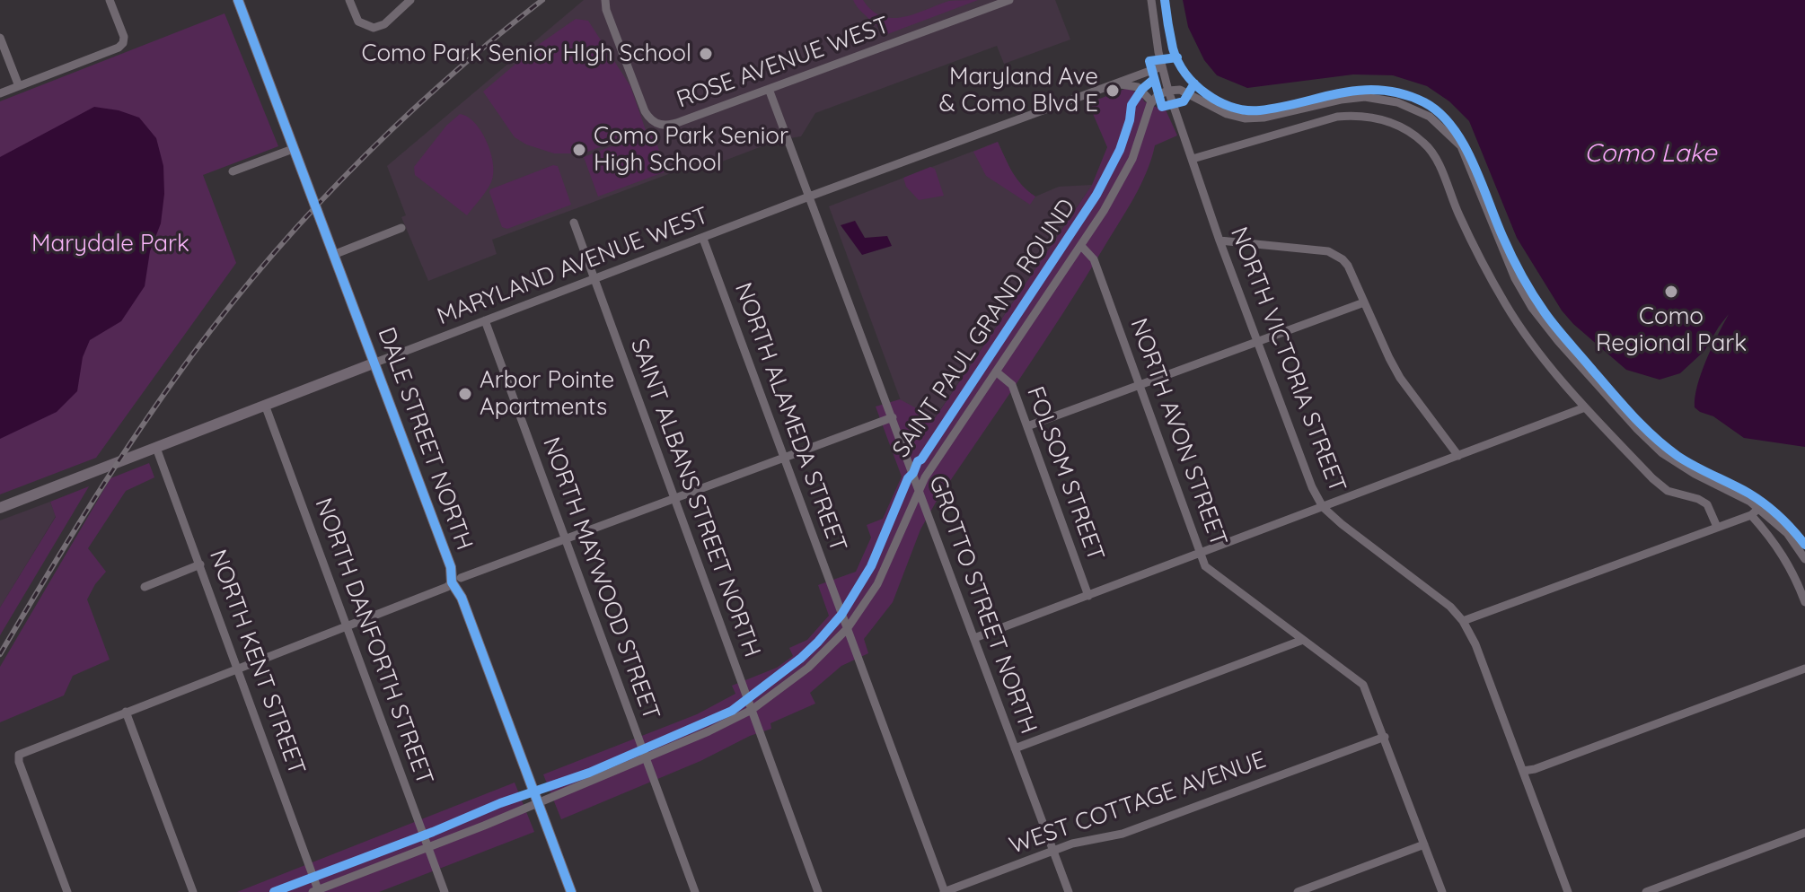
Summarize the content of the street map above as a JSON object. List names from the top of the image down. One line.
{"streets":{"main road":["MARYLAND AVENUE WEST","DALE STREET NORTH"],"street":["ROSE AVENUE WEST","NORTH VICTORIA STREET","NORTH ALAMEDA STREET","NORTH AVON STREET","FOLSOM STREET","SAINT ALBANS STREET NORTH","NORTH MAYWOOD STREET","GROTTO STREET NORTH","NORTH DANFORTH STREET","NORTH KENT STREET","WEST COTTAGE AVENUE"],"cycle path":["SAINT PAUL GRAND ROUND"]},"crossings":[["ROSE AVENUE WEST","GROTTO STREET NORTH"],["MARYLAND AVENUE WEST","NORTH VICTORIA STREET"],["MARYLAND AVENUE WEST","NORTH ALAMEDA STREET"],["MARYLAND AVENUE WEST","DALE STREET NORTH"],["MARYLAND AVENUE WEST","SAINT ALBANS STREET NORTH"],["MARYLAND AVENUE WEST","NORTH MAYWOOD STREET"],["MARYLAND AVENUE WEST","GROTTO STREET NORTH"],["MARYLAND AVENUE WEST","NORTH DANFORTH STREET"],["MARYLAND AVENUE WEST","NORTH KENT STREET"],["NORTH ALAMEDA STREET","WEST COTTAGE AVENUE"],["NORTH AVON STREET","WEST COTTAGE AVENUE"],["GROTTO STREET NORTH","WEST COTTAGE AVENUE"]],"water":["Como Lake"],"parks":["Marydale Park"],"places":["Como Park Senior HIgh School","Maryland Ave & Como Blvd E","Como Park Senior High School","Como Regional Park","Arbor Pointe Apartments"]}
